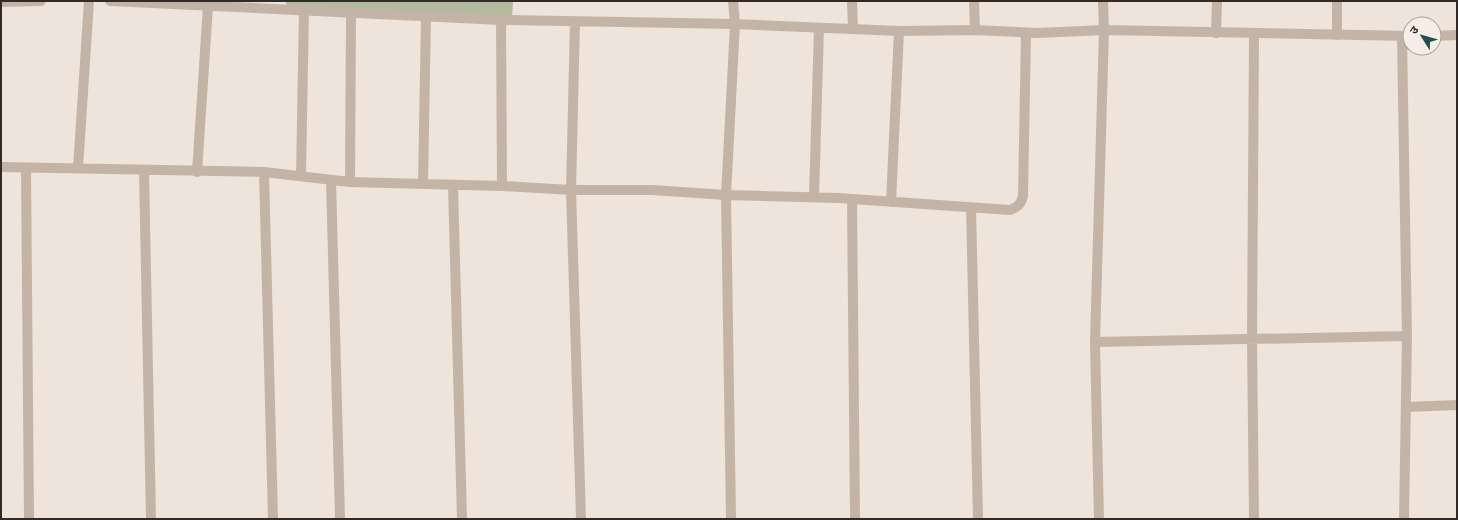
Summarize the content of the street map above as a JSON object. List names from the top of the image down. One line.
{"north":"top left"}
